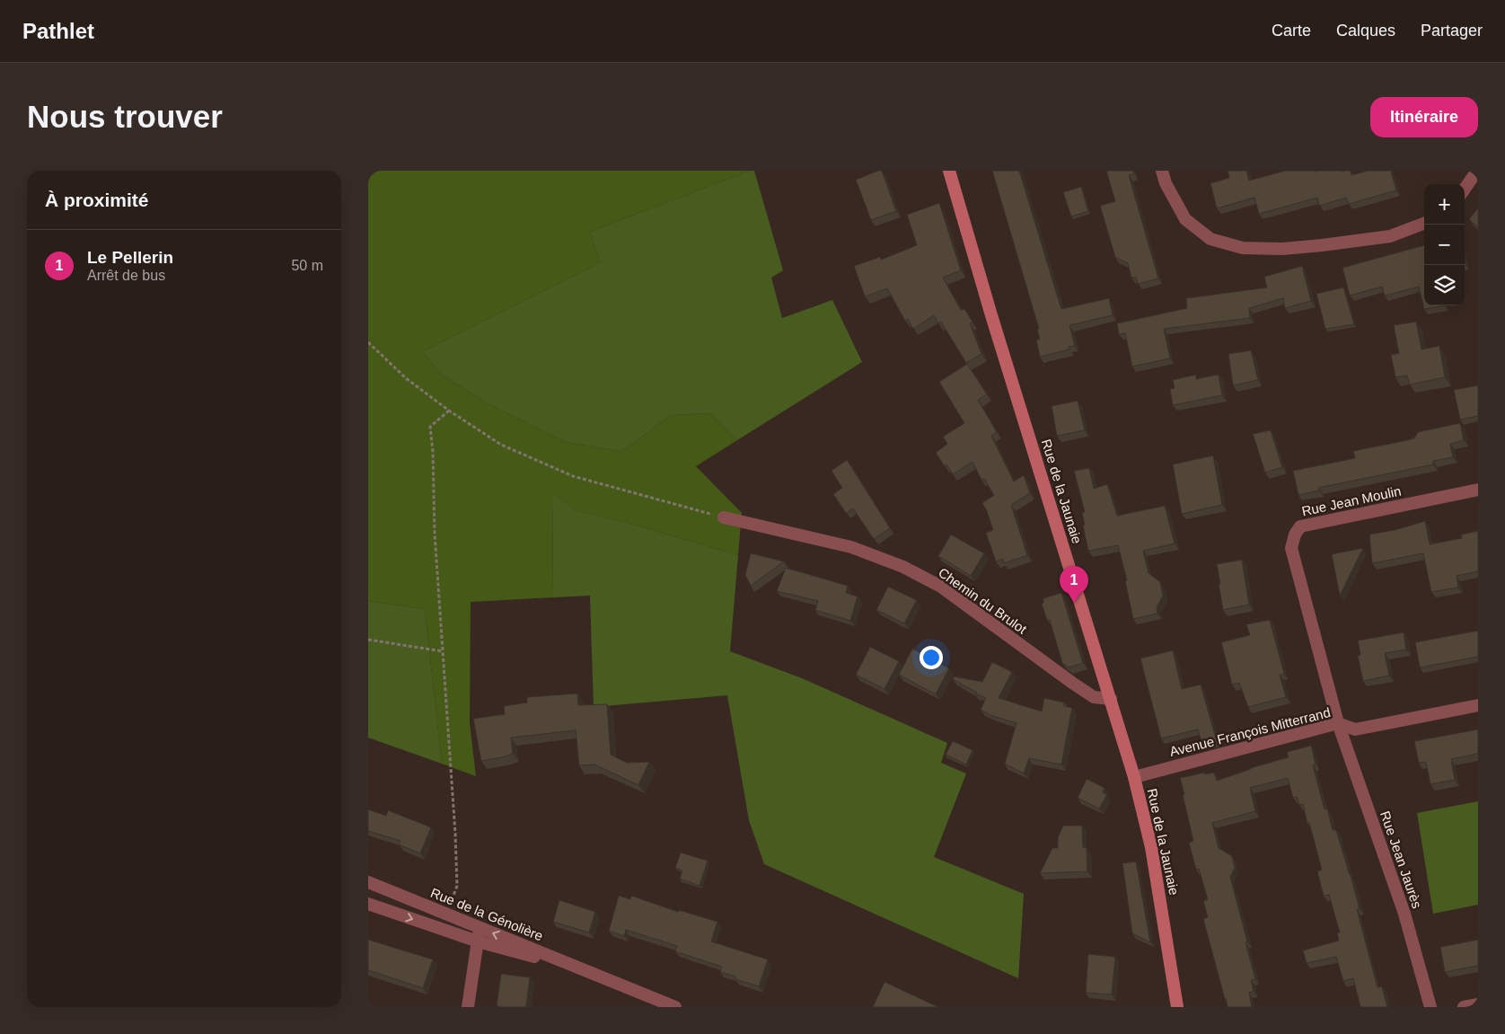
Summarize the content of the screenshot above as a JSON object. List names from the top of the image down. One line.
{"streets":{"main road":["Rue de la Jaunaie"],"street":["Rue Jean Moulin","Chemin du Brulot","Avenue François Mitterrand","Rue Jean Jaurès","Rue de la Génolière"]},"crossings":[["Rue de la Jaunaie","Chemin du Brulot"],["Rue de la Jaunaie","Avenue François Mitterrand"],["Rue Jean Moulin","Avenue François Mitterrand"],["Rue Jean Moulin","Rue Jean Jaurès"],["Avenue François Mitterrand","Rue Jean Jaurès"]],"page":{"header":"Pathlet","nav":["Carte","Calques","Partager"],"buttons":"Itinéraire","title":"Nous trouver","heading":"À proximité","map_buttons":["+","−"],"list":[{"mark":"1","name":"Le Pellerin","note":"Arrêt de bus","value":"50 m"}],"pins":"1"}}
